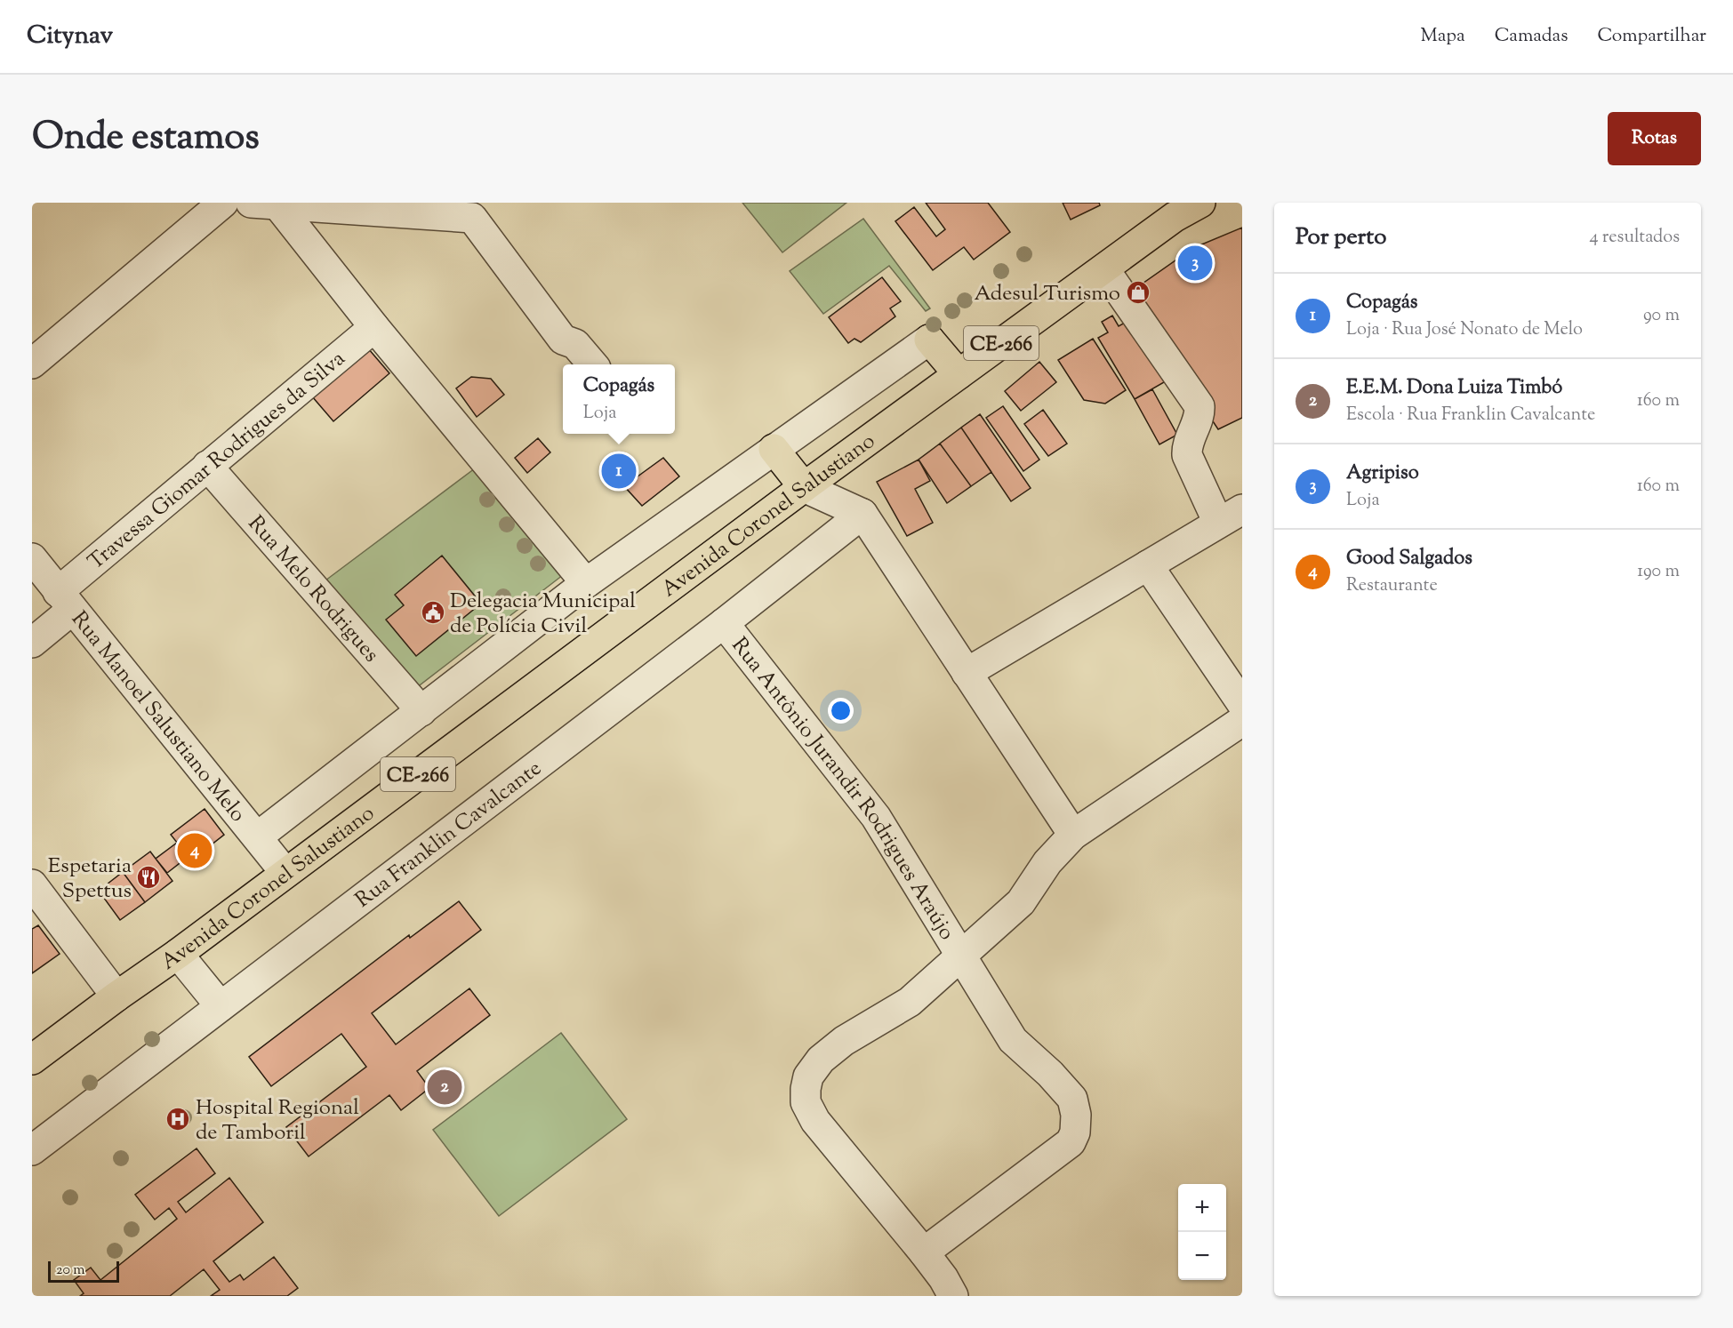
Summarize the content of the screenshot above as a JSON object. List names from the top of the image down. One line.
{"streets":{"main road":["CE-266","Avenida Coronel Salustiano"],"street":["Travessa Giomar Rodrigues da Silva","Rua Melo Rodrigues","Rua Manoel Salustiano Melo","Rua Antônio Jurandir Rodrigues Araújo","Rua Franklin Cavalcante"]},"crossings":[["Travessa Giomar Rodrigues da Silva","Rua Melo Rodrigues"],["Travessa Giomar Rodrigues da Silva","Rua Manoel Salustiano Melo"],["Avenida Coronel Salustiano","Rua Manoel Salustiano Melo"],["Rua Antônio Jurandir Rodrigues Araújo","Rua Franklin Cavalcante"]],"places":{"shop":["Adesul Turismo"],"public building":["Delegacia Municipal de Polícia Civil"],"restaurant":["Espetaria Spettus"],"hospital":["Hospital Regional de Tamboril"]},"scale_bar":"20 m","page":{"header":"Citynav","nav":["Mapa","Camadas","Compartilhar"],"title":"Onde estamos","buttons":"Rotas","heading":["Por perto","4 resultados"],"pins":["3","1","4","2"],"list":[{"mark":"1","name":"Copagás","note":"Loja · Rua José Nonato de Melo","value":"90 m"},{"mark":"2","name":"E.E.M. Dona Luiza Timbó","note":"Escola · Rua Franklin Cavalcante","value":"160 m"},{"mark":"3","name":"Agripiso","note":"Loja","value":"160 m"},{"mark":"4","name":"Good Salgados","note":"Restaurante","value":"190 m"}],"popup":["Copagás","Loja"],"map_buttons":["+","−"],"scale":"20 m"}}
